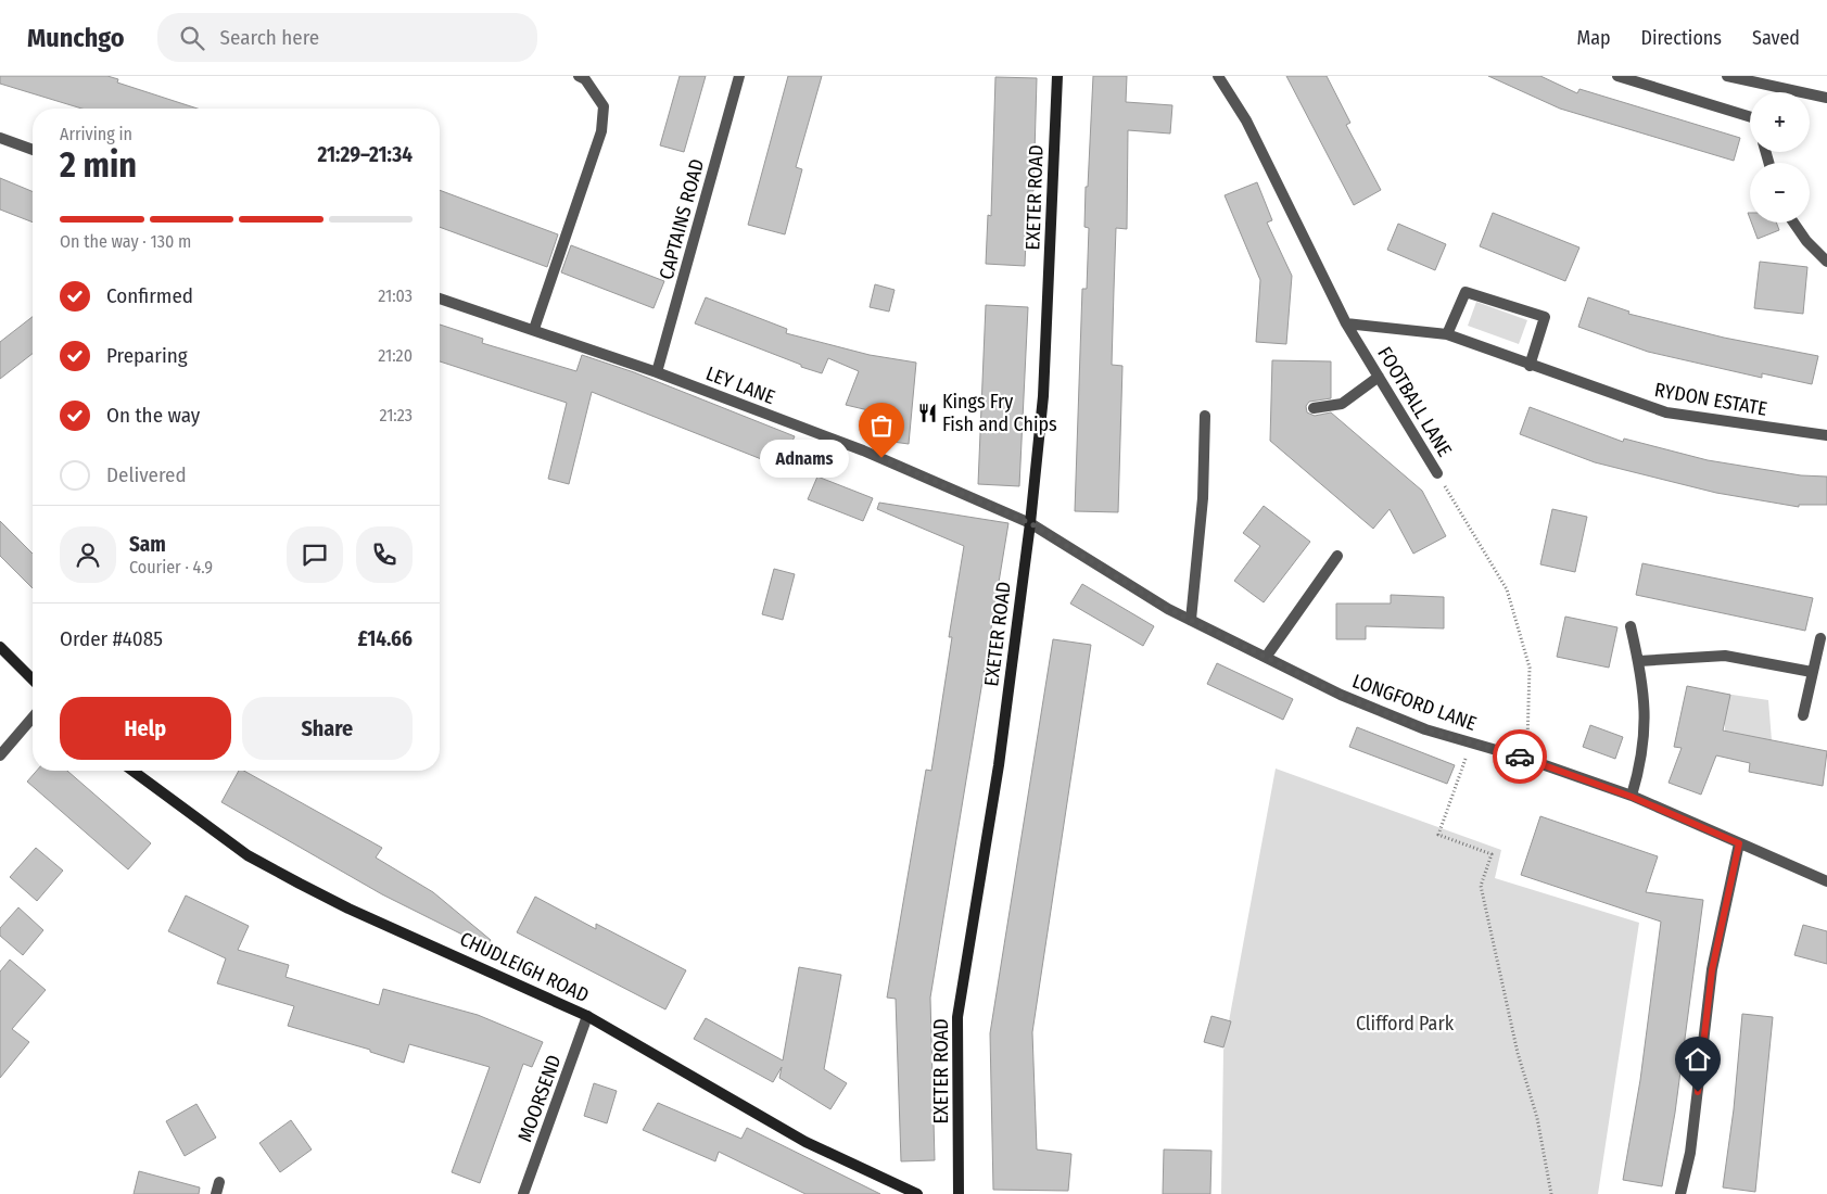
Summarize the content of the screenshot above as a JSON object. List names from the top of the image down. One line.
{"streets":{"main road":["EXETER ROAD","CHUDLEIGH ROAD"],"street":["CAPTAINS ROAD","LEY LANE","RYDON ESTATE","FOOTBALL LANE","LONGFORD LANE","MOORSEND"]},"crossings":[["EXETER ROAD","LEY LANE"],["EXETER ROAD","LONGFORD LANE"],["CAPTAINS ROAD","LEY LANE"],["LEY LANE","LONGFORD LANE"],["RYDON ESTATE","FOOTBALL LANE"],["FOOTBALL LANE","LONGFORD LANE"],["CHUDLEIGH ROAD","MOORSEND"]],"parks":["Clifford Park"],"places":{"restaurant":["Kings Fry Fish and Chips"],"other":["Adnams"]},"page":{"header":"Munchgo","search":"Search here","nav":["Map","Directions","Saved"],"map_buttons":["+","−"],"heading":["2 min","Arriving in","21:29–21:34"],"panel":["Sam","Courier · 4.9","Order #4085","£14.66"],"bar":"On the way · 130 m","list":[["Confirmed","21:03"],["Preparing","21:20"],["On the way","21:23"],"Delivered"],"bubble":"Adnams","buttons":["Help","Share"]}}
